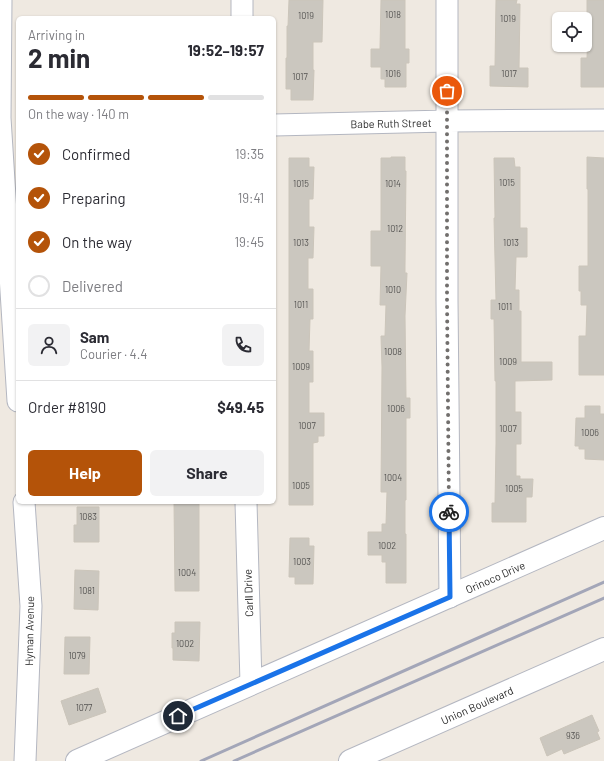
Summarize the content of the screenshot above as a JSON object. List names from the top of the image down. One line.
{"streets":{"street":["Babe Ruth Street","Orinoco Drive","Carll Drive","Hyman Avenue","Union Boulevard"]},"crossings":[["Orinoco Drive","Carll Drive"]],"house_numbers":["1018","1019","1019","1016","1017","1017","1015","1015","1014","1012","1013","1013","1010","1011","1011","1008","1009","1009","1006","1007","1007","1006","1004","1005","1005","1083","1002","1003","1004","1081","1002","1079","1077","936"],"page":{"heading":["2 min","Arriving in","19:52–19:57"],"panel":["Sam","Courier · 4.4","Order #8190","$49.45"],"bar":"On the way · 140 m","list":[["Confirmed","19:35"],["Preparing","19:41"],["On the way","19:45"],"Delivered"],"buttons":["Help","Share"]}}
